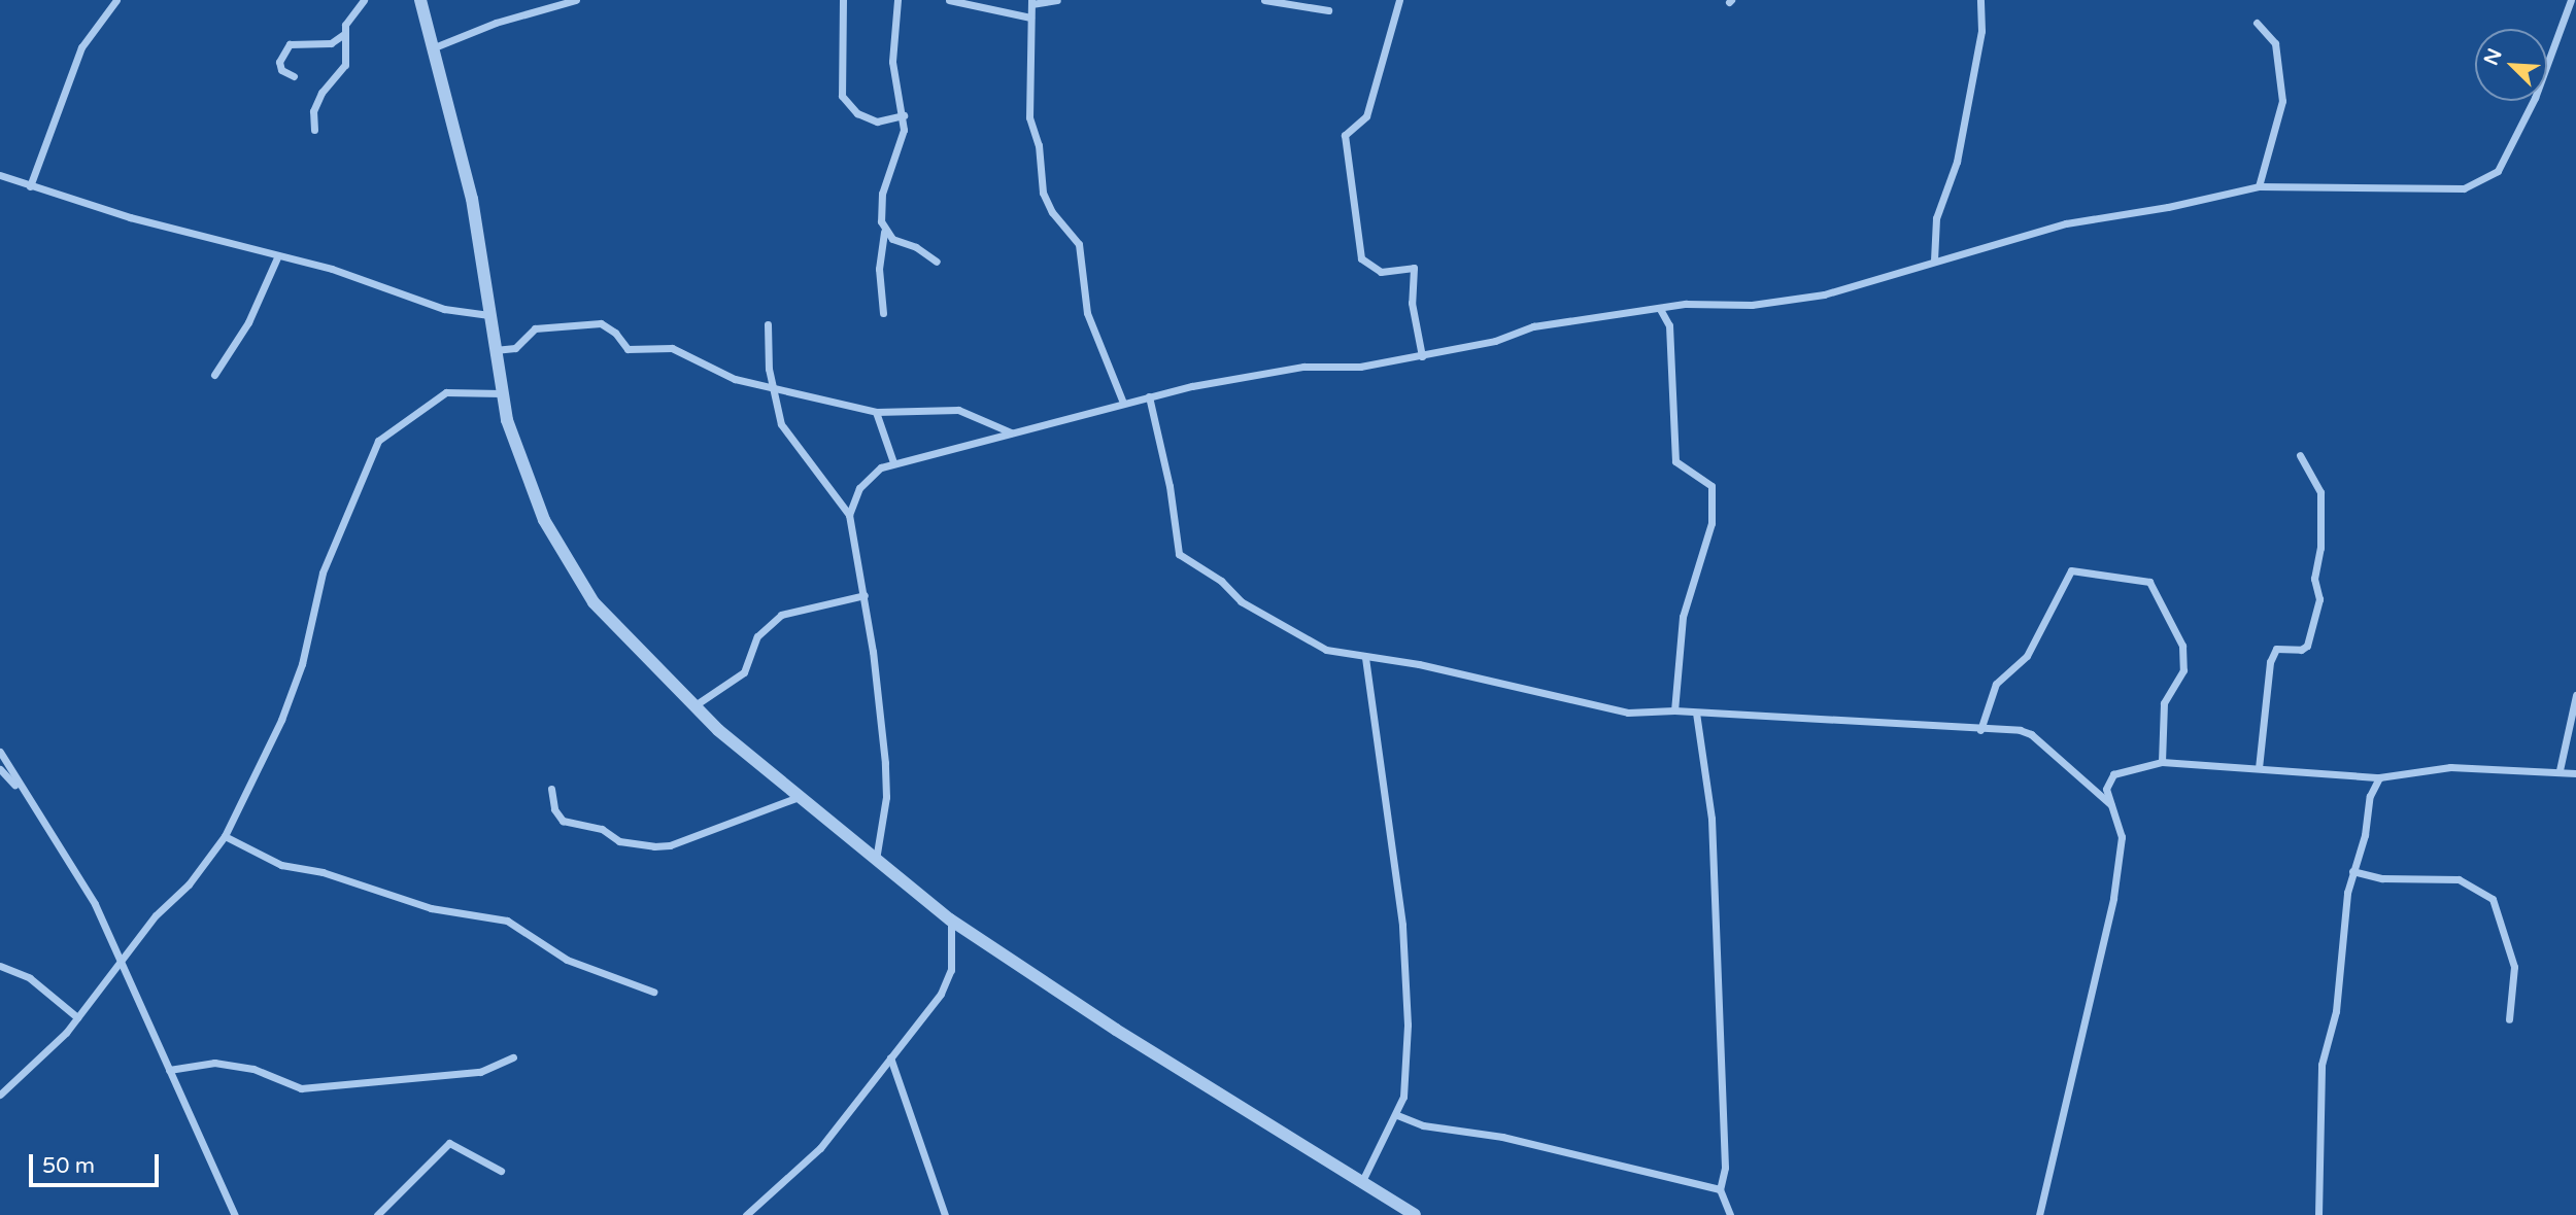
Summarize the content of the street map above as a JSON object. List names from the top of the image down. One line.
{"scale_bar":"50 m","north":"top left"}
